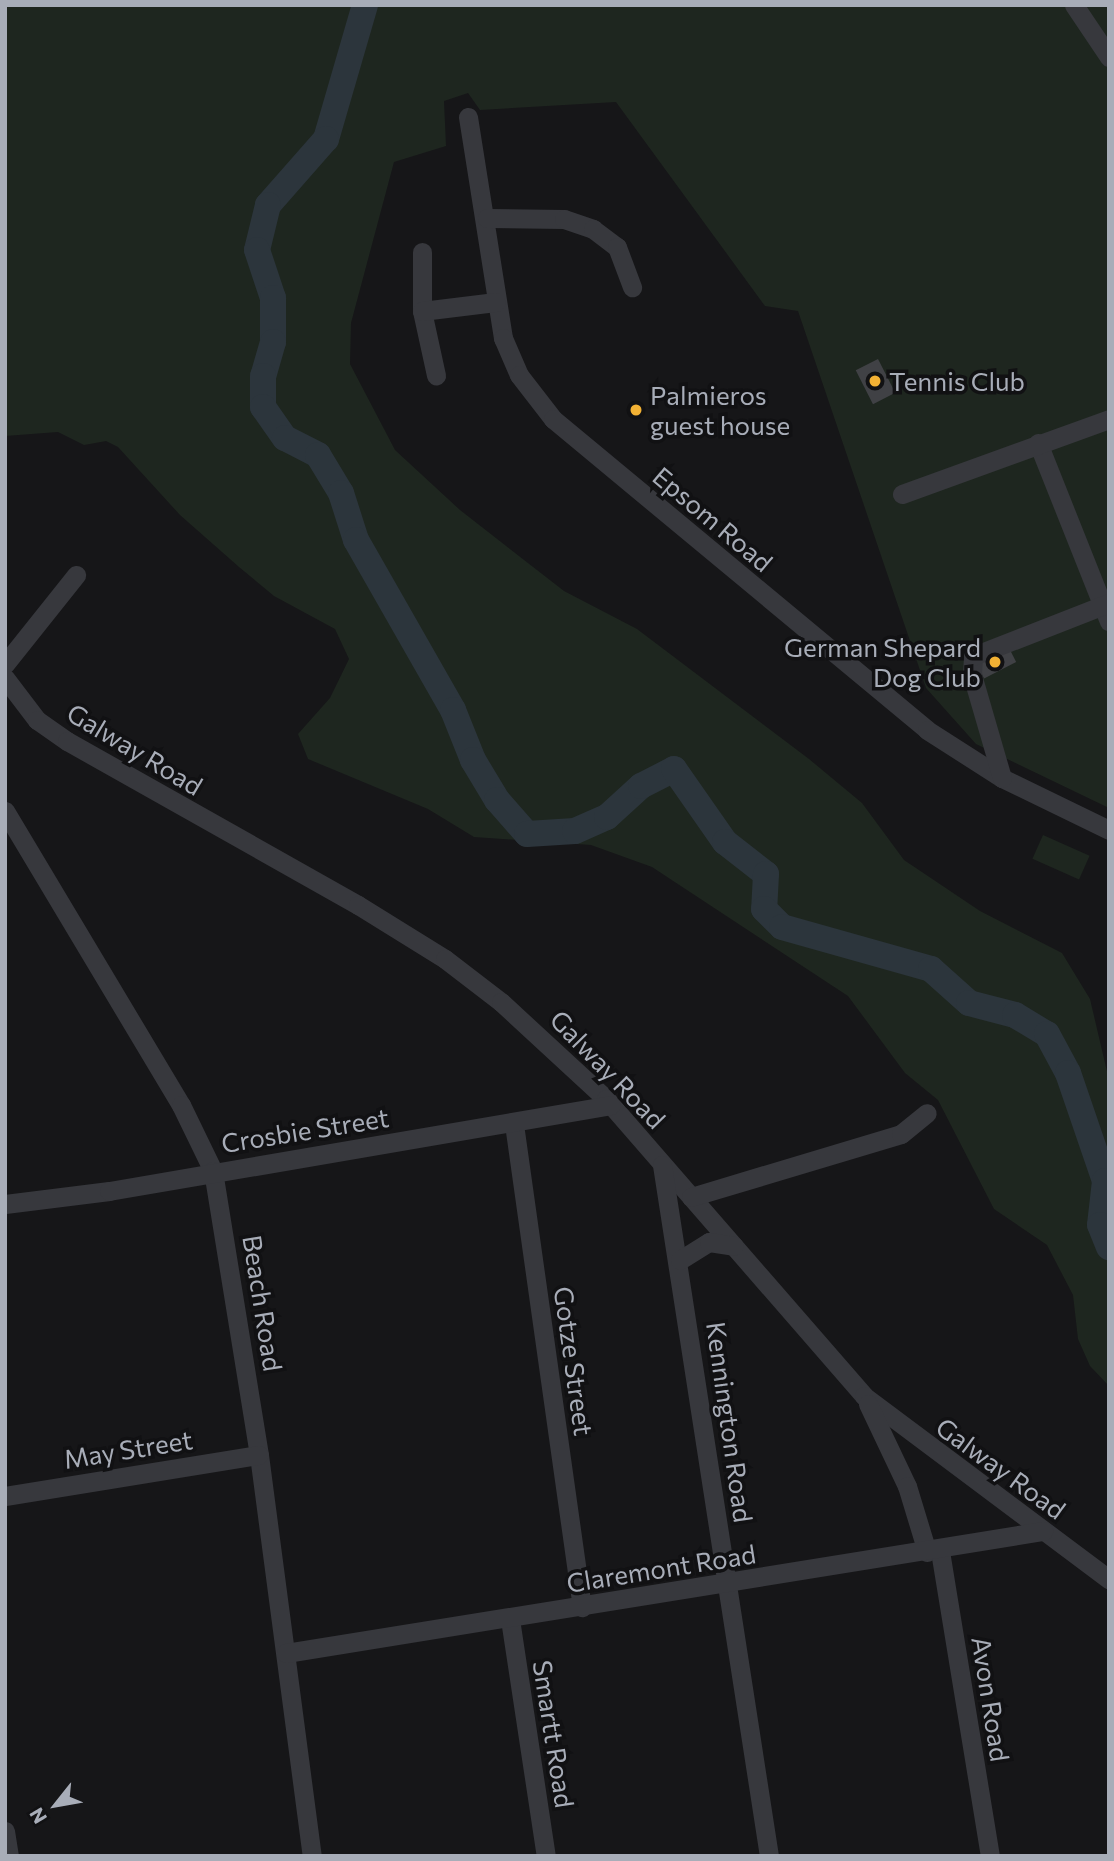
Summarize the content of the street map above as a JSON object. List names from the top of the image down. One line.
{"streets":{"street":["Epsom Road","Galway Road","Crosbie Street","Beach Road","Gotze Street","Kennington Road","May Street","Claremont Road","Avon Road","Smartt Road"]},"crossings":[["Galway Road","Crosbie Street"],["Galway Road","Kennington Road"],["Galway Road","Claremont Road"],["Galway Road","Avon Road"],["Crosbie Street","Beach Road"],["Crosbie Street","Gotze Street"],["Beach Road","May Street"],["Beach Road","Claremont Road"],["Gotze Street","Claremont Road"],["Kennington Road","Claremont Road"],["Claremont Road","Avon Road"],["Claremont Road","Smartt Road"]],"places":["Tennis Club","Palmieros guest house","German Shepard Dog Club"],"north":"bottom left"}
